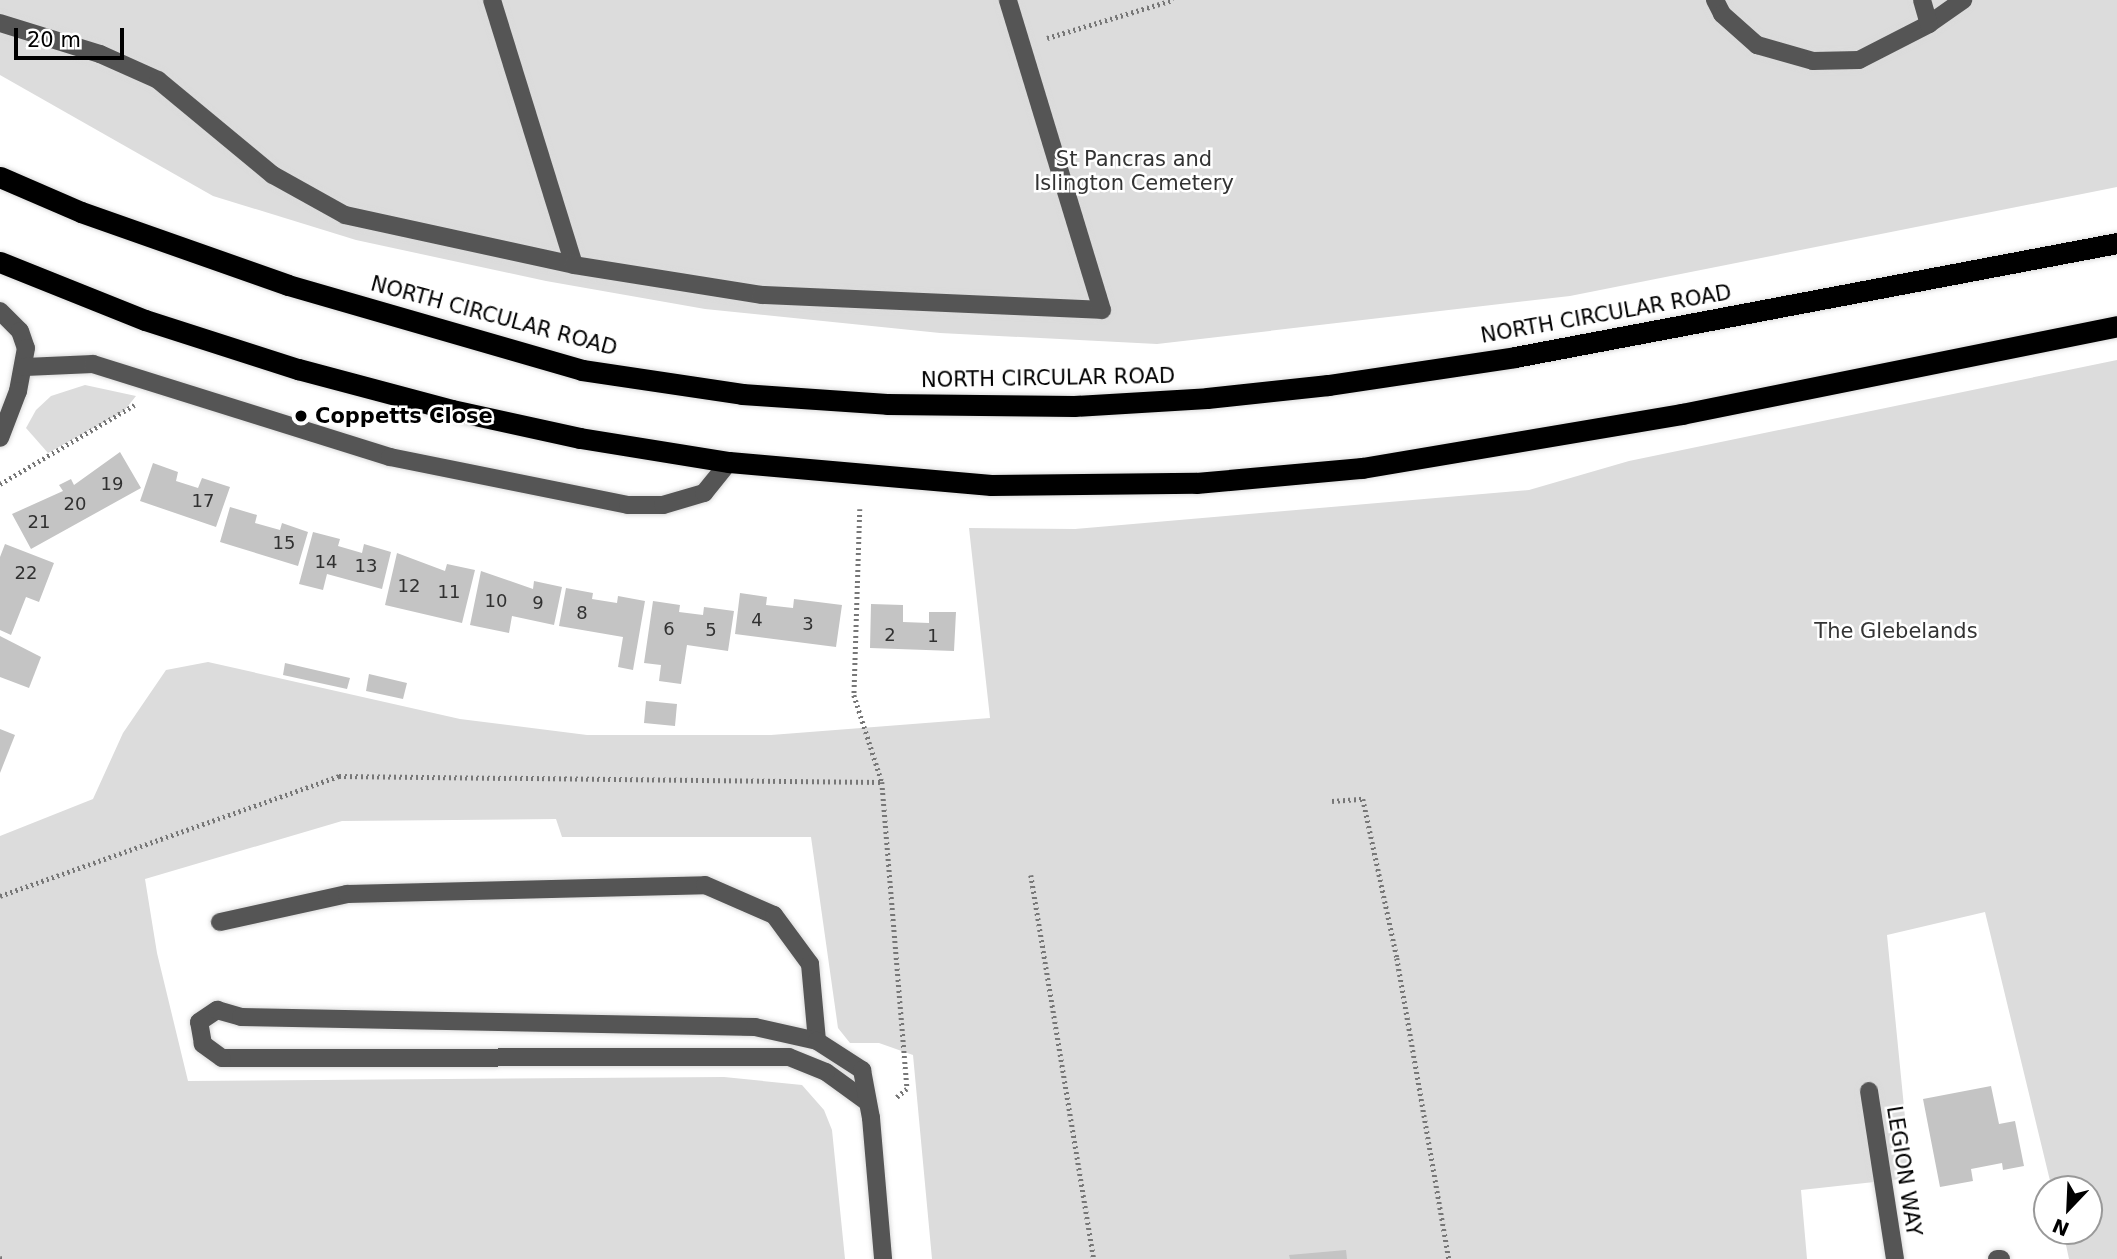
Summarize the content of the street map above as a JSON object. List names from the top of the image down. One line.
{"streets":{"highway":["NORTH CIRCULAR ROAD"],"street":["LEGION WAY"]},"parks":["St Pancras and Islington Cemetery","The Glebelands"],"places":["Coppetts Close"],"house_numbers":["19","17","20","21","15","14","13","22","12","11","10","9","8","4","3","6","5","2","1"],"scale_bar":"20 m","north":"bottom left"}
